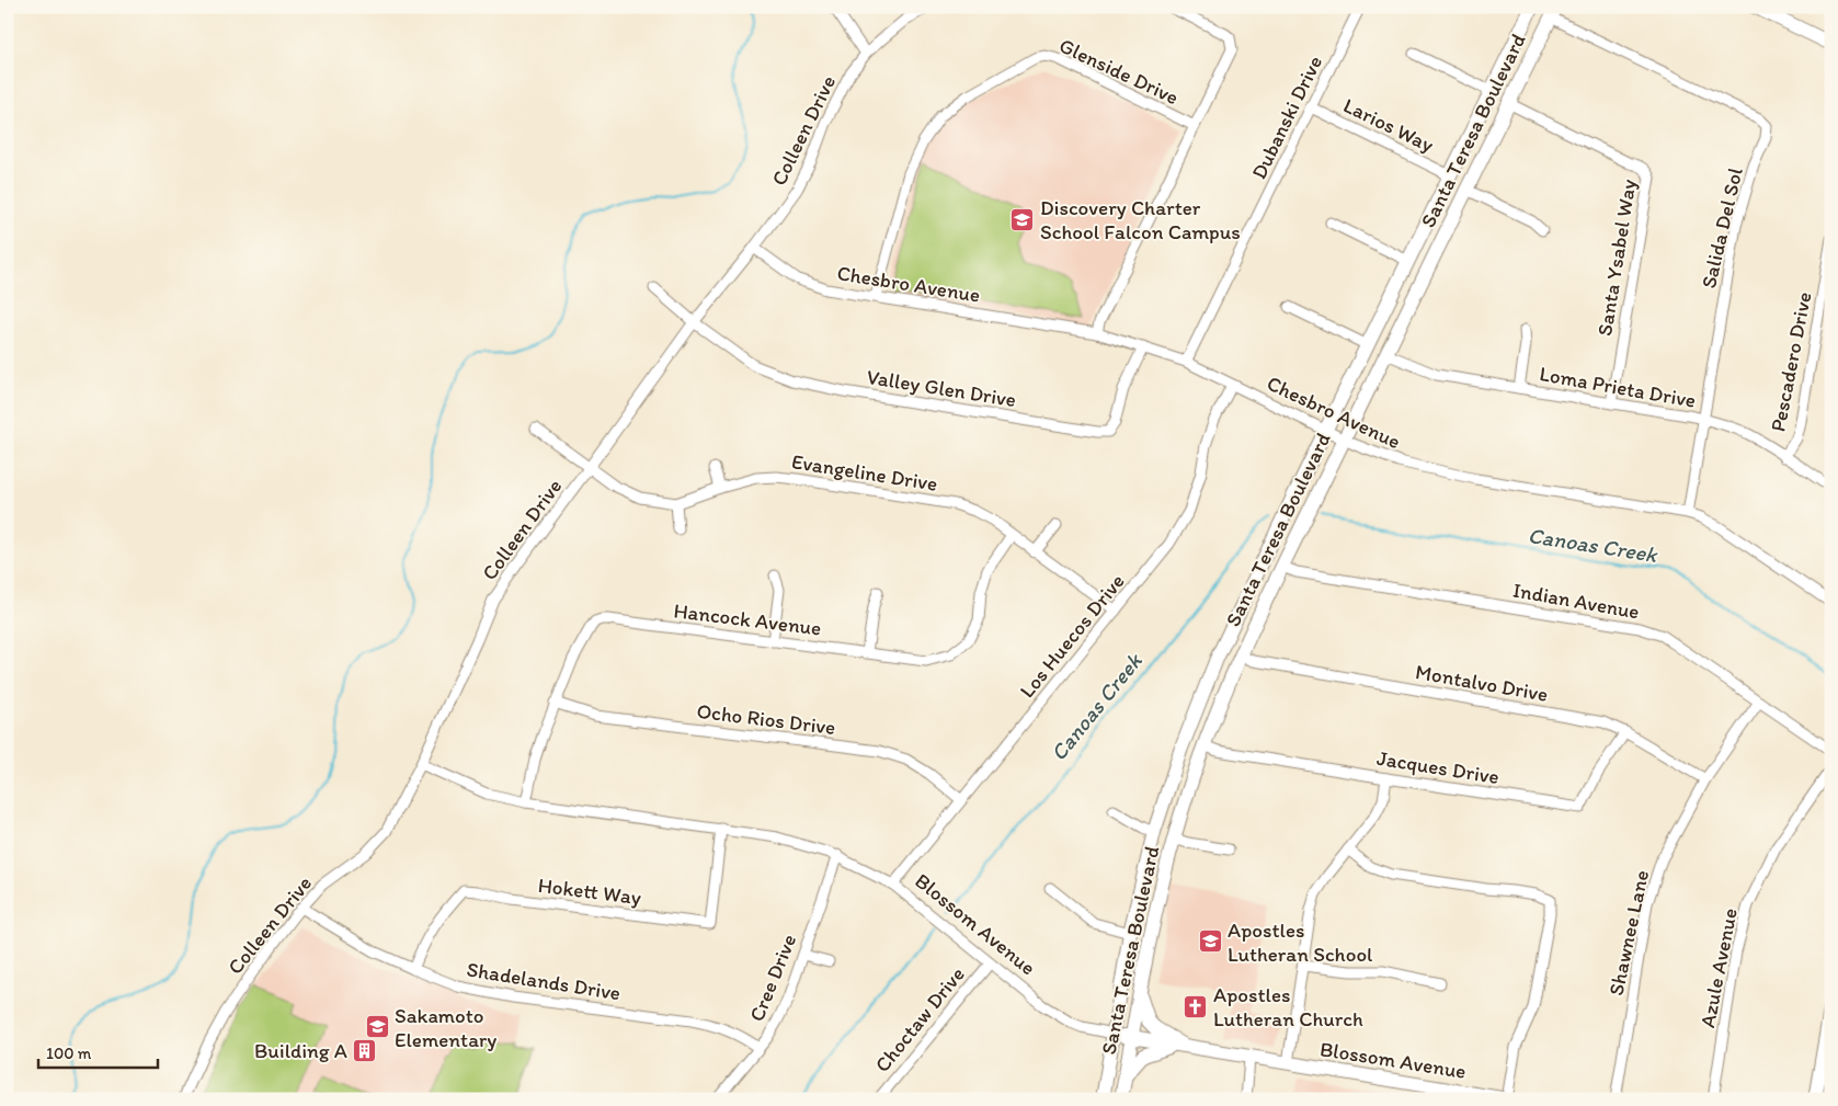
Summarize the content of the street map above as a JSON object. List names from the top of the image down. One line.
{"streets":{"main road":["Santa Teresa Boulevard","Blossom Avenue"],"street":["Glenside Drive","Dubanski Drive","Larios Way","Colleen Drive","Salida Del Sol","Santa Ysabel Way","Chesbro Avenue","Pescadero Drive","Loma Prieta Drive","Valley Glen Drive","Evangeline Drive","Indian Avenue","Hancock Avenue","Los Huecos Drive","Montalvo Drive","Ocho Rios Drive","Jacques Drive","Hokett Way","Shawnee Lane","Azule Avenue","Cree Drive","Shadelands Drive","Choctaw Drive"]},"crossings":[["Glenside Drive","Chesbro Avenue"],["Dubanski Drive","Larios Way"],["Dubanski Drive","Chesbro Avenue"],["Larios Way","Santa Teresa Boulevard"],["Colleen Drive","Chesbro Avenue"],["Colleen Drive","Valley Glen Drive"],["Colleen Drive","Evangeline Drive"],["Colleen Drive","Blossom Avenue"],["Colleen Drive","Shadelands Drive"],["Santa Teresa Boulevard","Salida Del Sol"],["Santa Teresa Boulevard","Santa Ysabel Way"],["Santa Teresa Boulevard","Chesbro Avenue"],["Santa Teresa Boulevard","Loma Prieta Drive"],["Santa Teresa Boulevard","Indian Avenue"],["Santa Teresa Boulevard","Montalvo Drive"],["Santa Teresa Boulevard","Jacques Drive"],["Santa Teresa Boulevard","Blossom Avenue"],["Salida Del Sol","Chesbro Avenue"],["Salida Del Sol","Loma Prieta Drive"],["Santa Ysabel Way","Loma Prieta Drive"],["Chesbro Avenue","Valley Glen Drive"],["Chesbro Avenue","Los Huecos Drive"],["Pescadero Drive","Loma Prieta Drive"],["Evangeline Drive","Hancock Avenue"],["Evangeline Drive","Los Huecos Drive"],["Indian Avenue","Shawnee Lane"],["Hancock Avenue","Ocho Rios Drive"],["Hancock Avenue","Blossom Avenue"],["Los Huecos Drive","Ocho Rios Drive"],["Los Huecos Drive","Blossom Avenue"],["Montalvo Drive","Jacques Drive"],["Montalvo Drive","Shawnee Lane"],["Hokett Way","Blossom Avenue"],["Hokett Way","Shadelands Drive"],["Blossom Avenue","Cree Drive"],["Blossom Avenue","Choctaw Drive"],["Cree Drive","Shadelands Drive"]],"water":["Canoas Creek"],"places":{"school or university":["Discovery Charter School Falcon Campus","Apostles Lutheran School","Sakamoto Elementary"],"church":["Apostles Lutheran Church"],"building":["Building A"]},"scale_bar":"100 m"}
